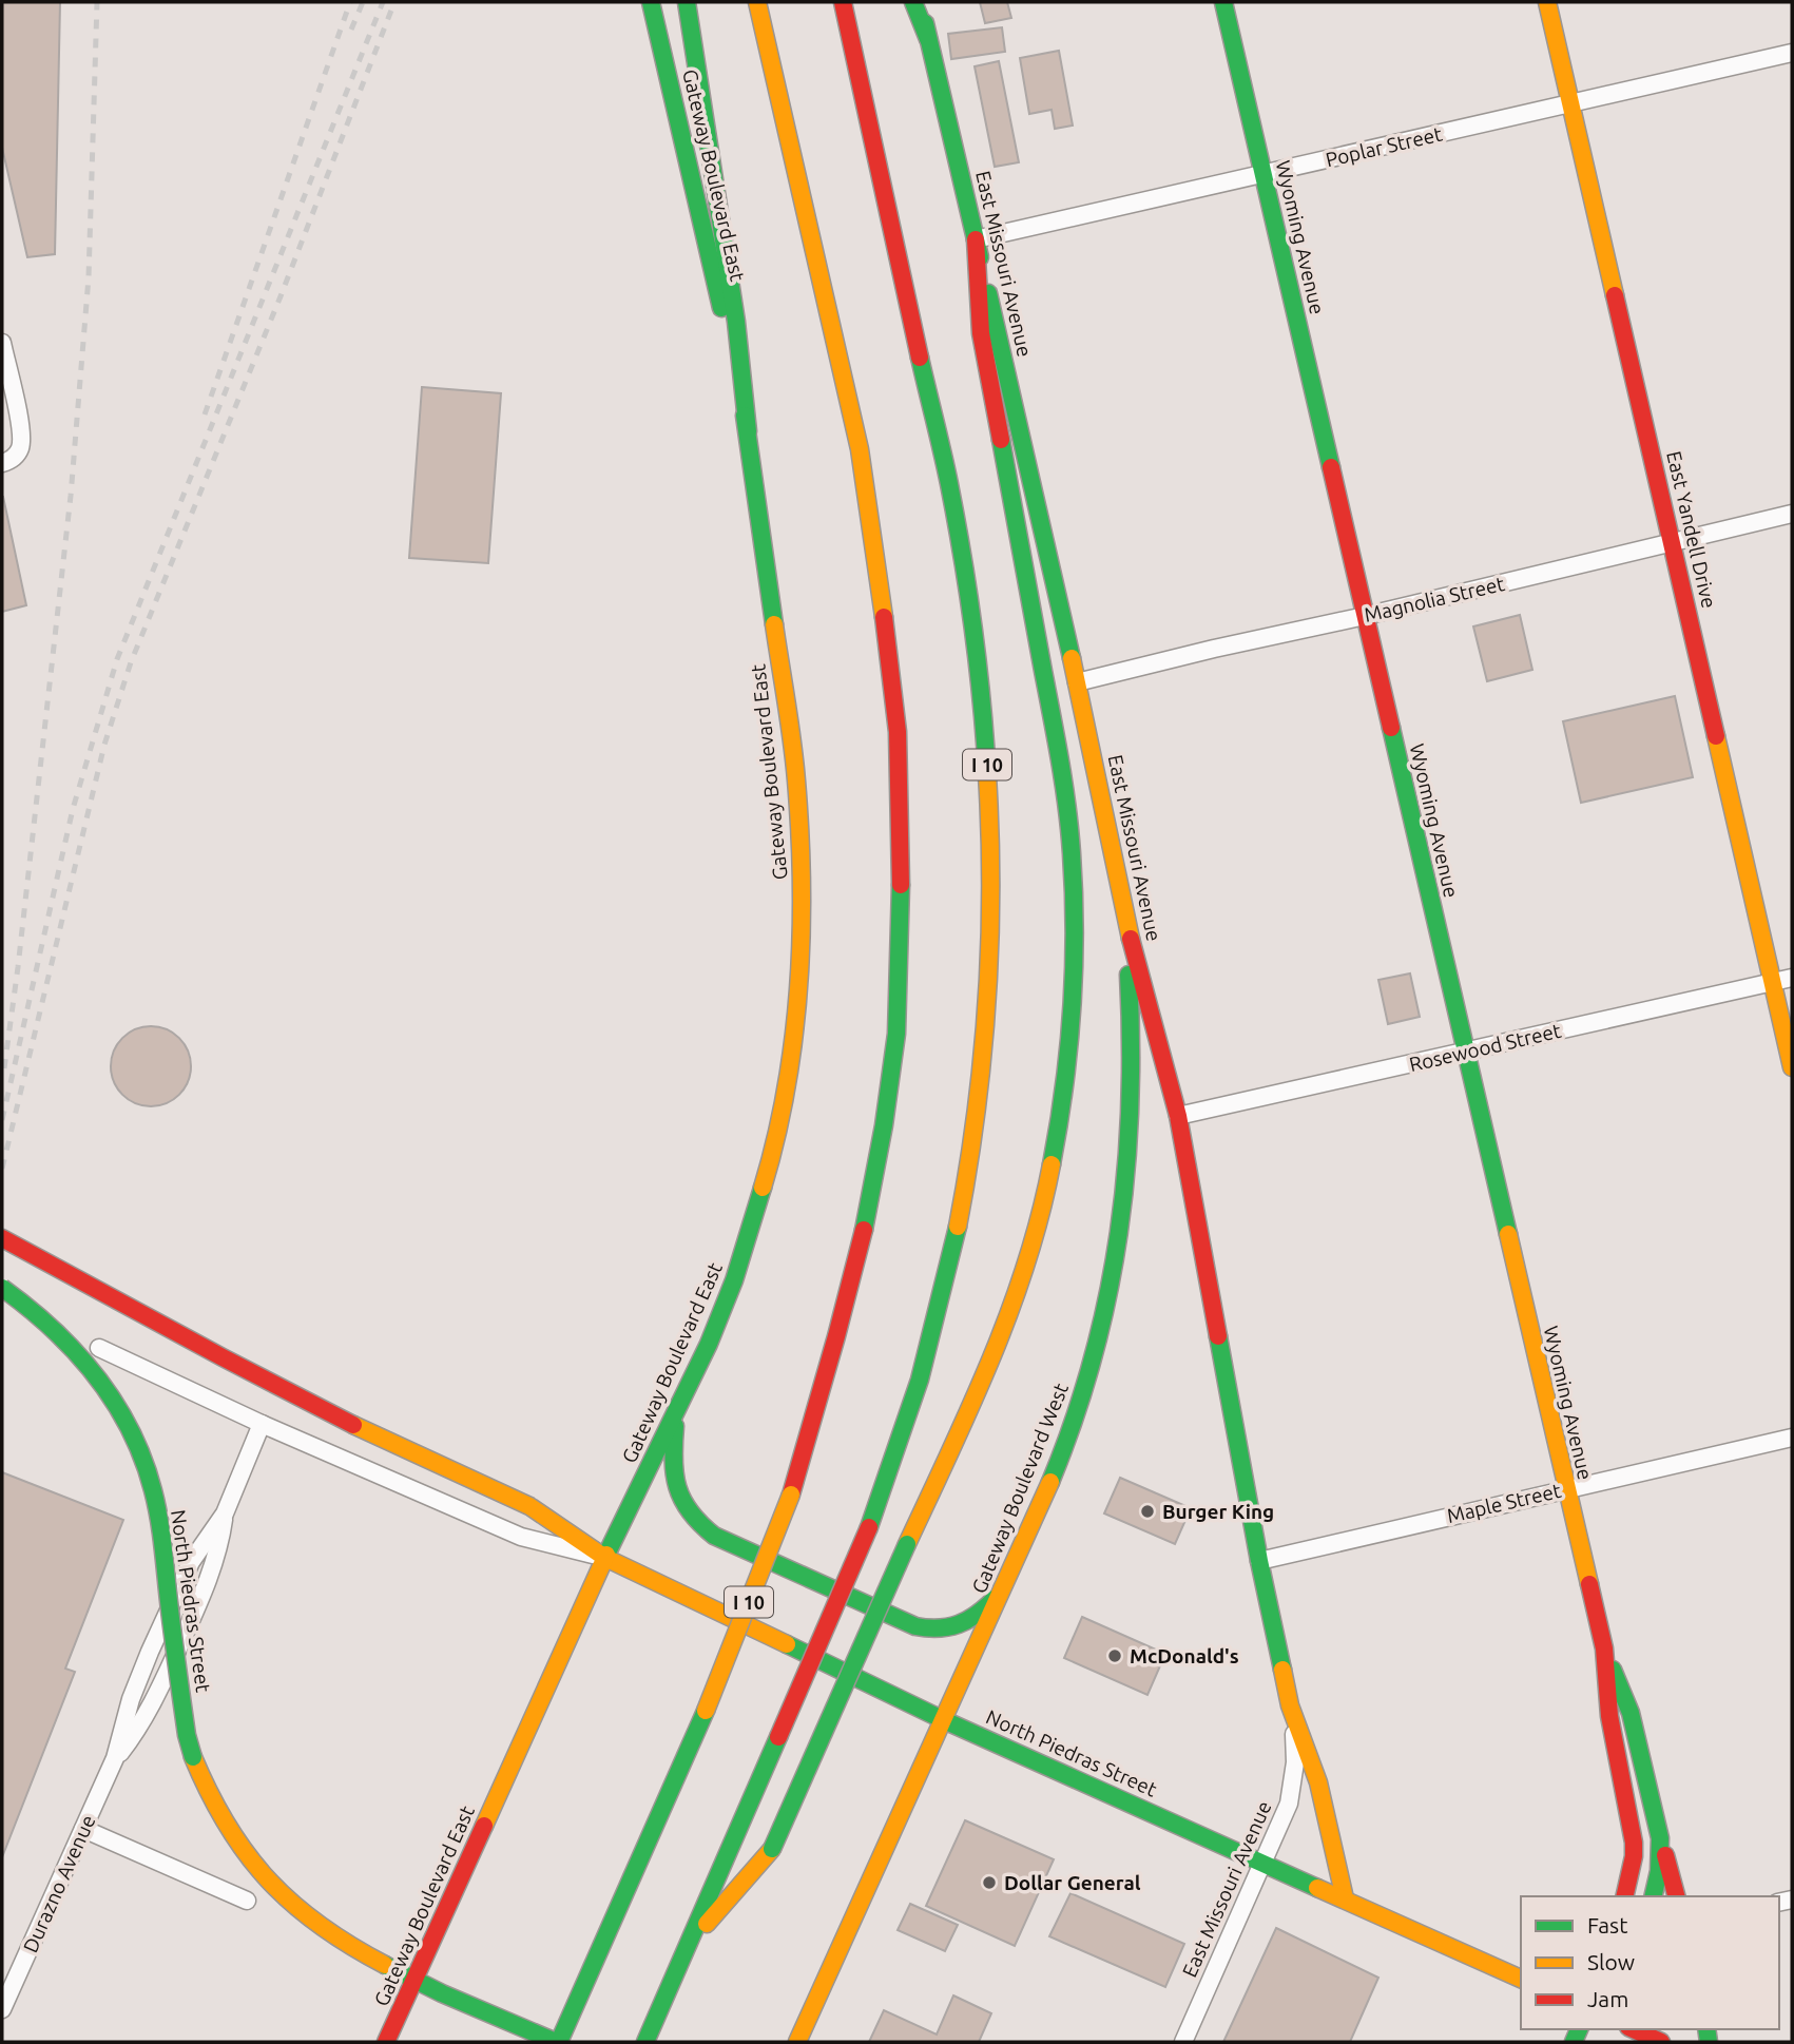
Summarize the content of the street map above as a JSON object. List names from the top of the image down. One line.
{"streets":{"main road":["Gateway Boulevard East","Wyoming Avenue","East Missouri Avenue","East Yandell Drive","I 10","Gateway Boulevard West","North Piedras Street"],"street":["Poplar Street","Magnolia Street","Rosewood Street","Maple Street","Durazno Avenue"]},"crossings":[["Poplar Street","Wyoming Avenue"],["Poplar Street","East Missouri Avenue"],["Poplar Street","East Yandell Drive"],["Gateway Boulevard East","North Piedras Street"],["Wyoming Avenue","Magnolia Street"],["Wyoming Avenue","Rosewood Street"],["Wyoming Avenue","Maple Street"],["East Missouri Avenue","Magnolia Street"],["East Missouri Avenue","Rosewood Street"],["East Missouri Avenue","Gateway Boulevard West"],["East Missouri Avenue","Maple Street"],["East Missouri Avenue","North Piedras Street"],["East Yandell Drive","Magnolia Street"],["East Yandell Drive","Rosewood Street"],["I 10","North Piedras Street"],["Gateway Boulevard West","North Piedras Street"],["North Piedras Street","Durazno Avenue"]],"places":["Burger King","McDonald's","Dollar General"],"legend":["Fast","Slow","Jam"]}
